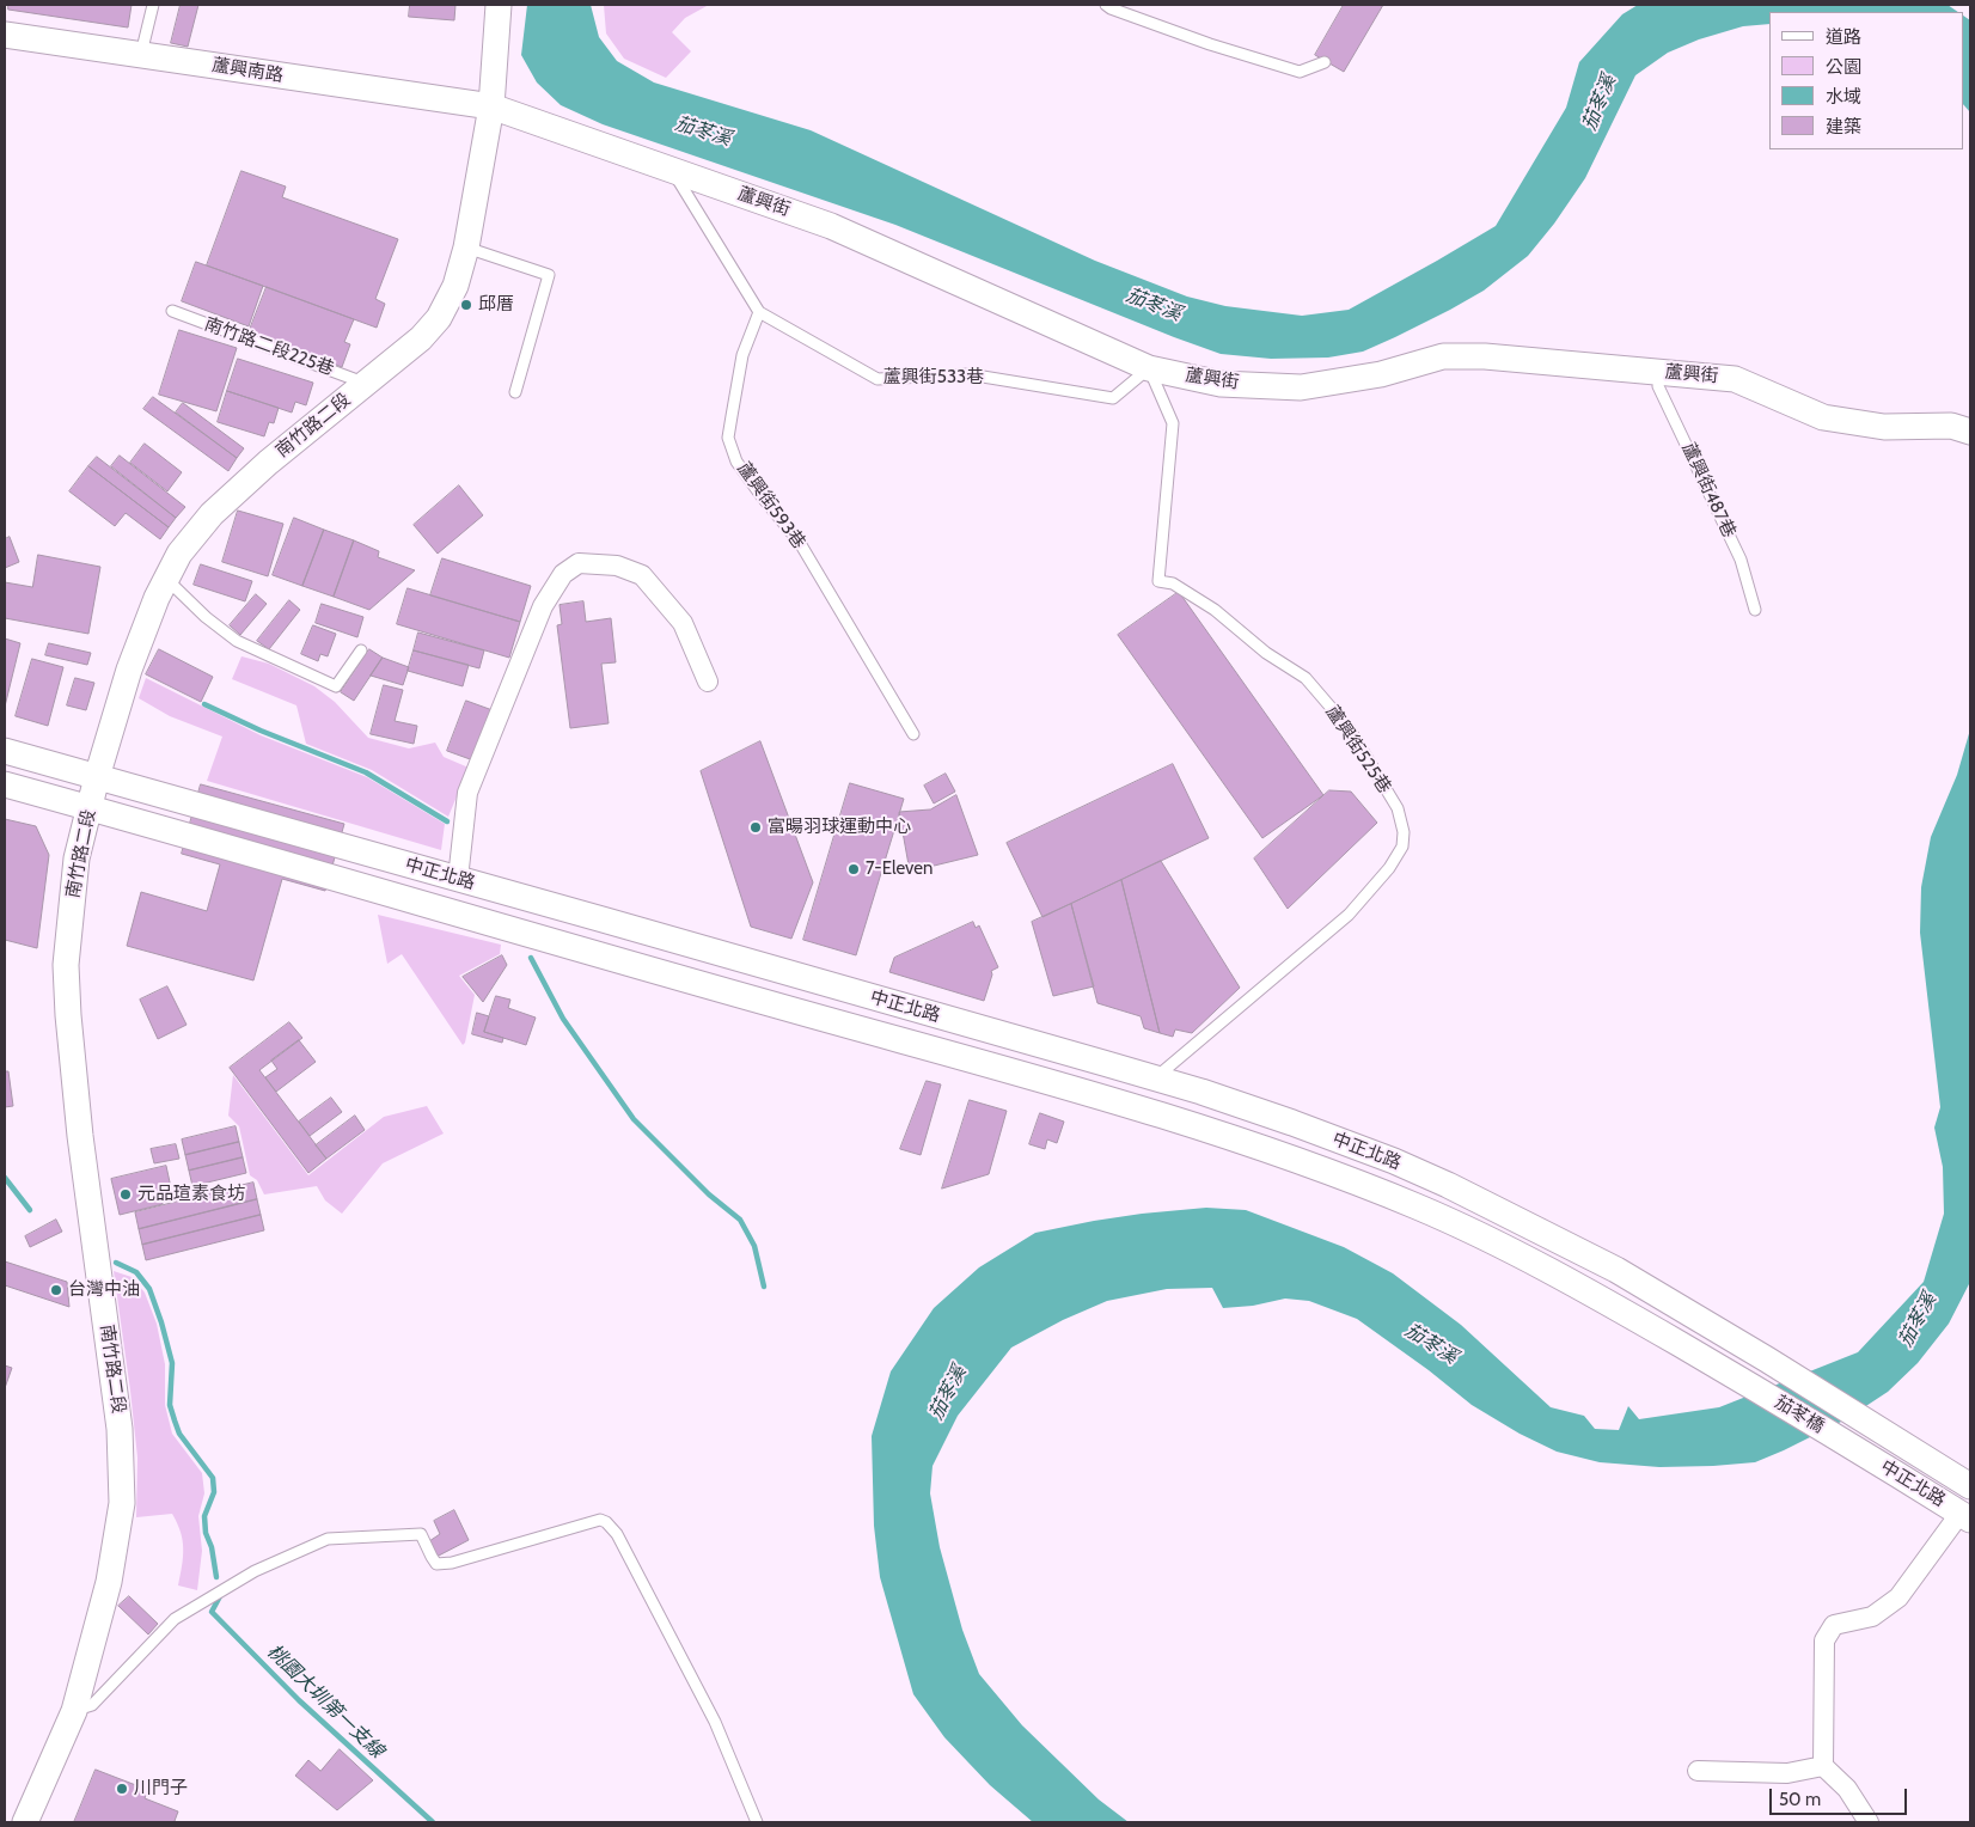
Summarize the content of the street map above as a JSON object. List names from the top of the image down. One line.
{"streets":{"street":["蘆興南路","蘆興街","南竹路二段","中正北路","茄苳橋"],"lane":["南竹路二段225巷","蘆興街533巷","蘆興街487巷","蘆興街593巷","蘆興街525巷"]},"crossings":[["蘆興南路","蘆興街"],["蘆興南路","南竹路二段"],["蘆興街","蘆興街533巷"],["蘆興街","南竹路二段"],["蘆興街","蘆興街487巷"],["蘆興街","蘆興街525巷"],["南竹路二段225巷","南竹路二段"],["蘆興街533巷","蘆興街593巷"],["蘆興街533巷","蘆興街525巷"],["南竹路二段","中正北路"],["蘆興街525巷","中正北路"],["中正北路","茄苳橋"]],"water":["茄苳溪","桃園大圳第一支線"],"places":["邱厝","富暘羽球運動中心","7-Eleven","元品瑄素食坊","台灣中油","川門子"],"legend":["道路","公園","水域","建築"],"scale_bar":"50 m"}
